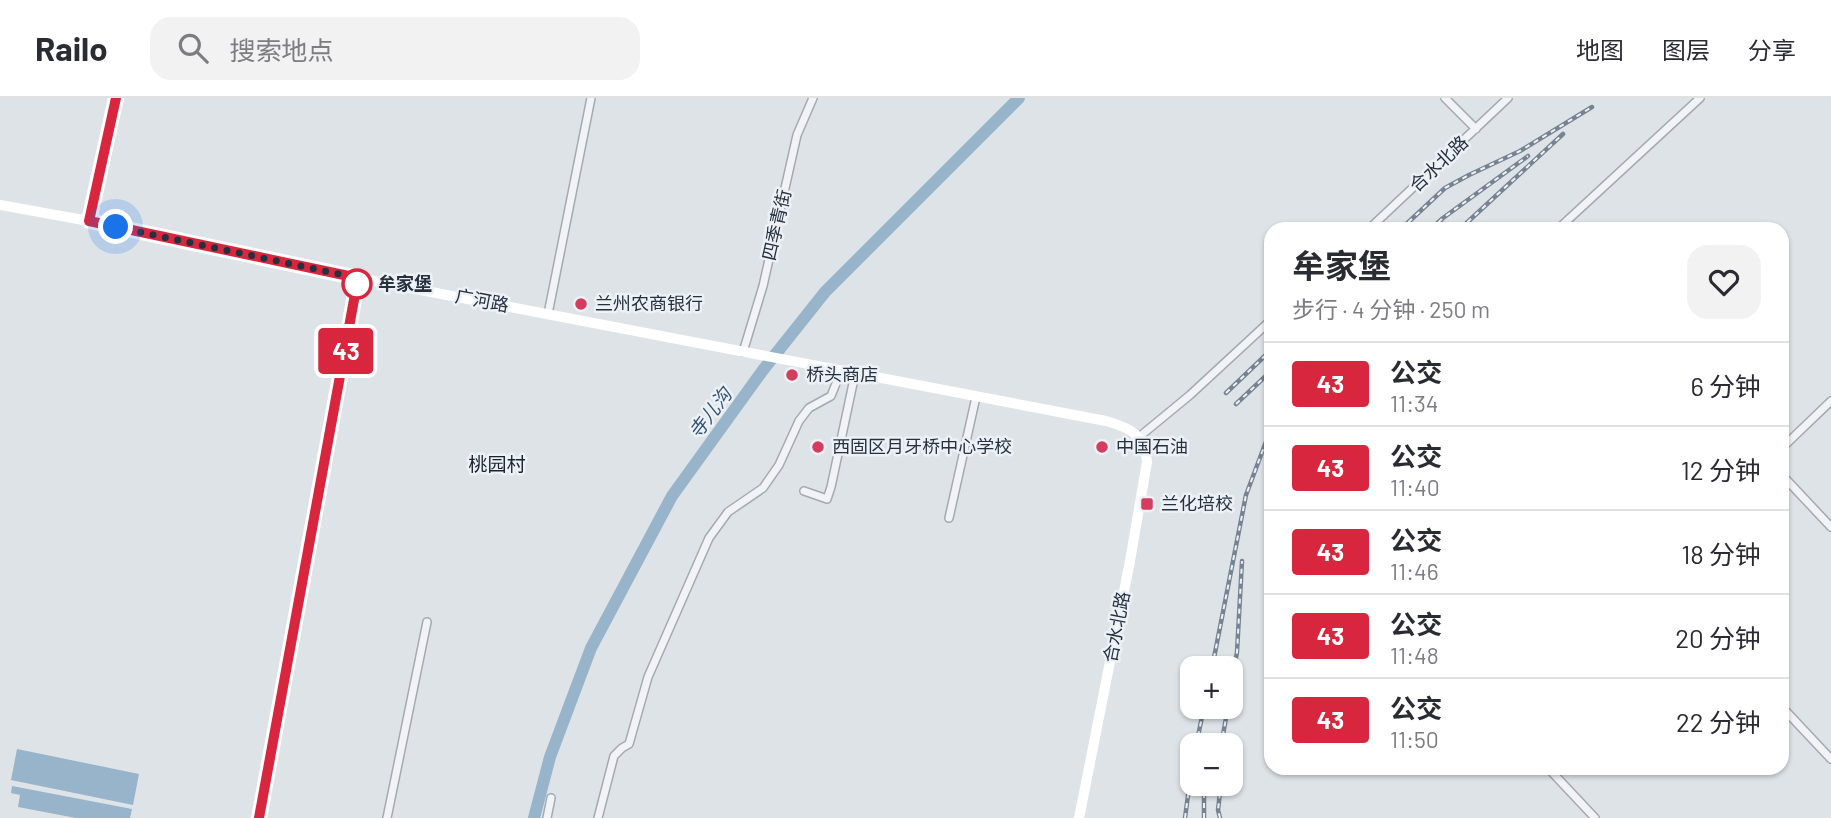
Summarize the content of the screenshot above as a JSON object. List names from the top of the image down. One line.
{"streets":{"street":["合水北路","四季青街","广河路"]},"crossings":[["四季青街","广河路"]],"districts":["桃园村"],"water":["寺儿沟"],"places":{"other":["牟家堡","兰州农商银行","桥头商店","西固区月牙桥中心学校","中国石油"],"transit":["兰化培校"]},"lines":["bus line 43"],"page":{"header":"Railo","search":"搜索地点","nav":["地图","图层","分享"],"on_map":"43","heading":["牟家堡","步行 · 4 分钟 · 250 m"],"list":[{"mark":"43","name":"公交","note":"11:34","value":"6 分钟"},{"mark":"43","name":"公交","note":"11:40","value":"12 分钟"},{"mark":"43","name":"公交","note":"11:46","value":"18 分钟"},{"mark":"43","name":"公交","note":"11:48","value":"20 分钟"},{"mark":"43","name":"公交","note":"11:50","value":"22 分钟"}],"map_buttons":["+","−"]}}
